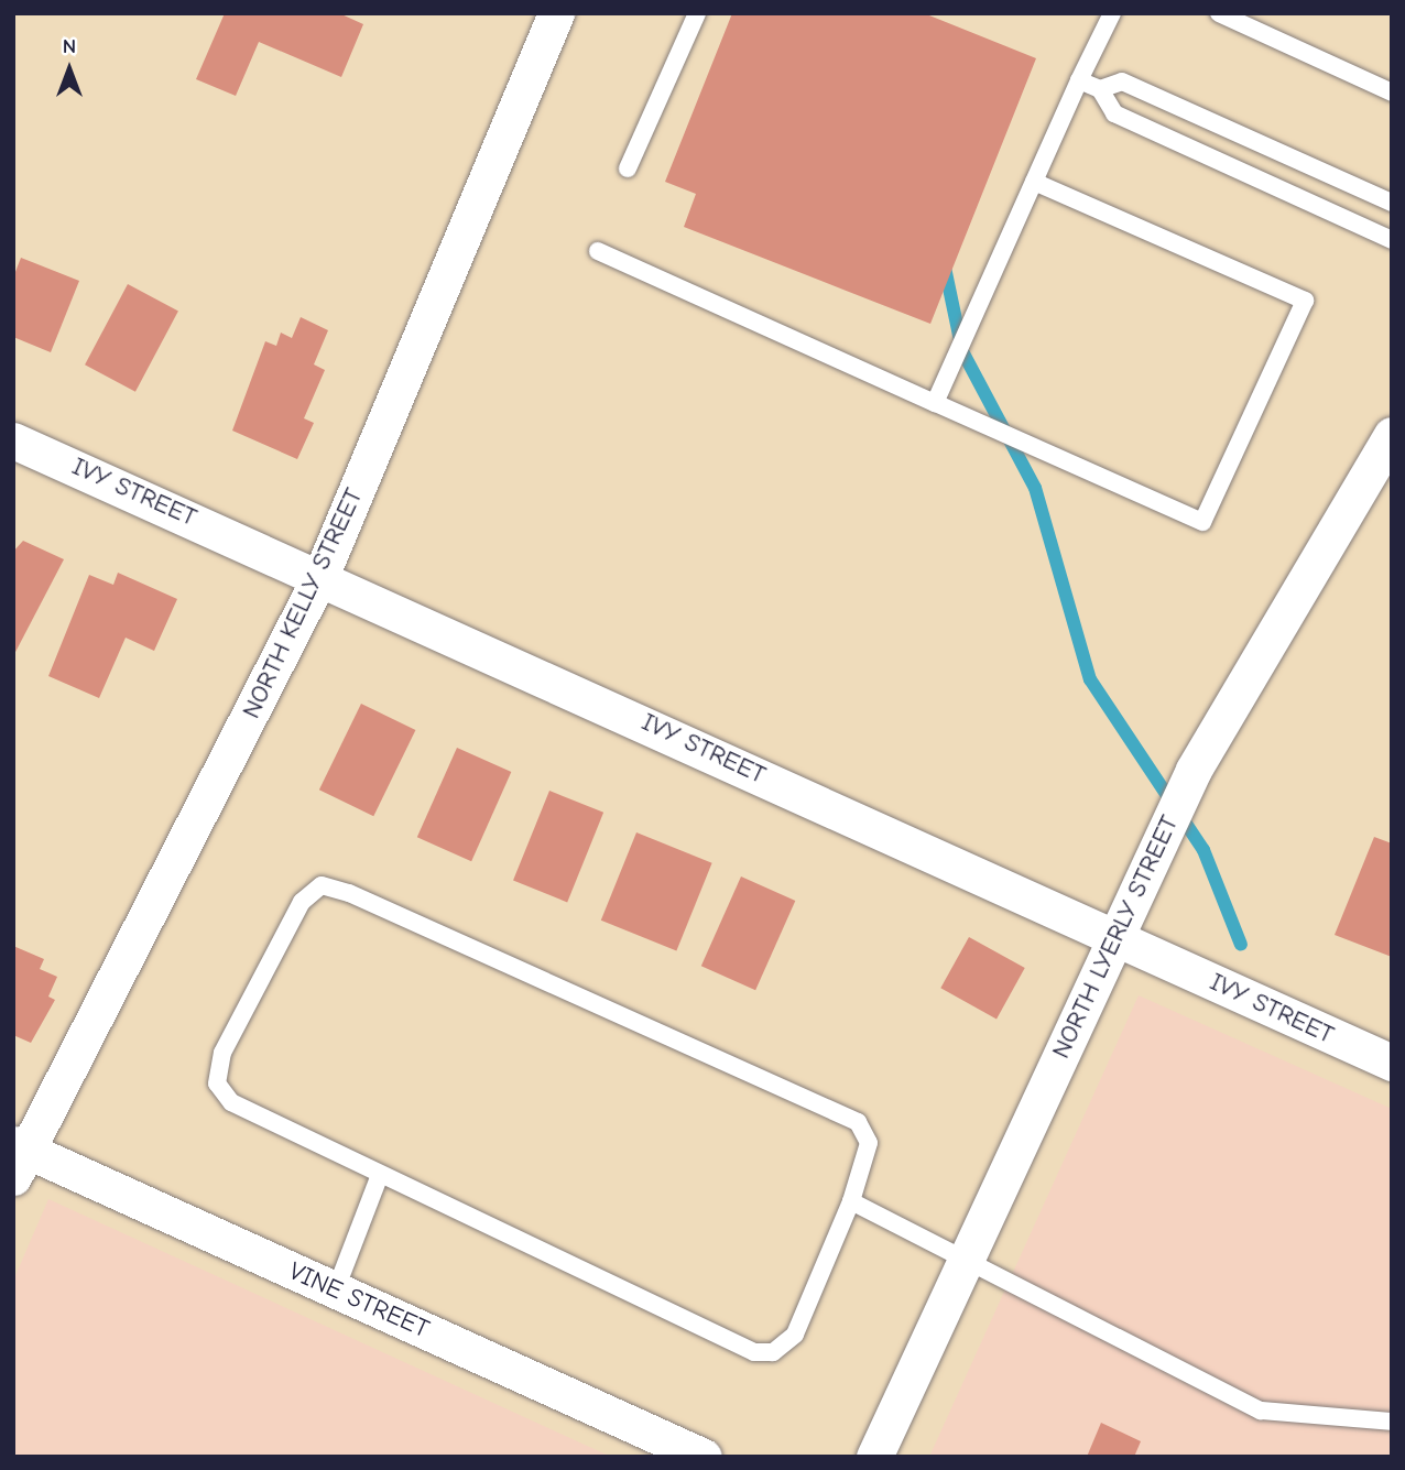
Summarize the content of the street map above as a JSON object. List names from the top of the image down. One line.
{"streets":{"street":["IVY STREET","NORTH KELLY STREET","NORTH LYERLY STREET","VINE STREET"]},"crossings":[["IVY STREET","NORTH KELLY STREET"],["IVY STREET","NORTH LYERLY STREET"],["NORTH KELLY STREET","VINE STREET"]],"north":"top"}
